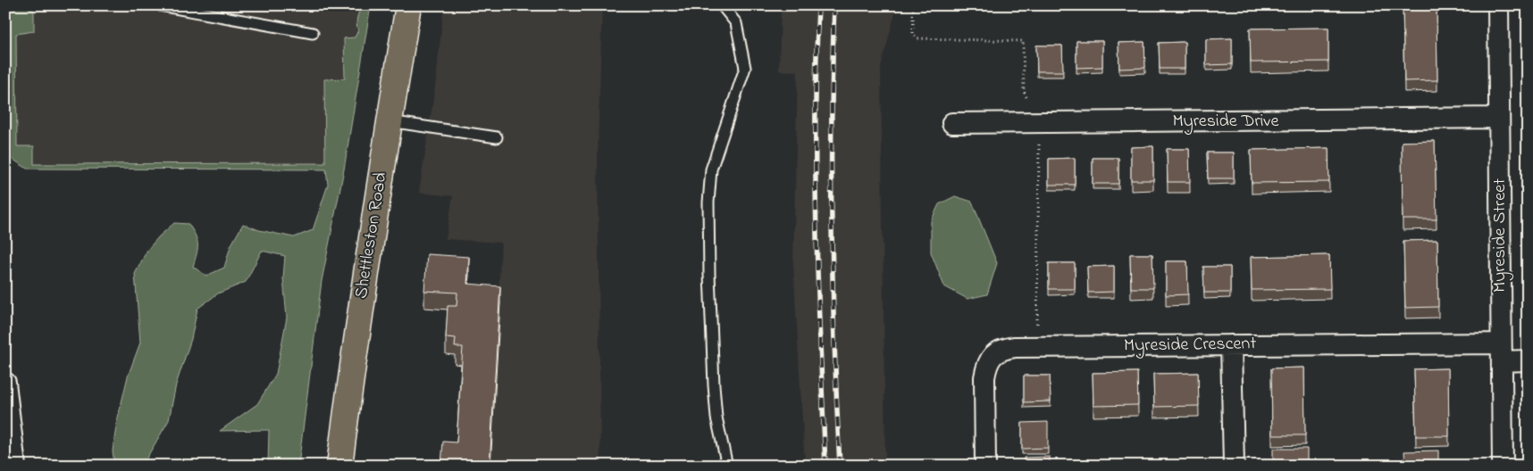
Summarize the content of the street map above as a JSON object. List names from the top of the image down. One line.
{"streets":{"main road":["Shettleston Road"],"street":["Myreside Drive","Myreside Street","Myreside Crescent"]},"crossings":[["Myreside Drive","Myreside Street"],["Myreside Street","Myreside Crescent"]]}
